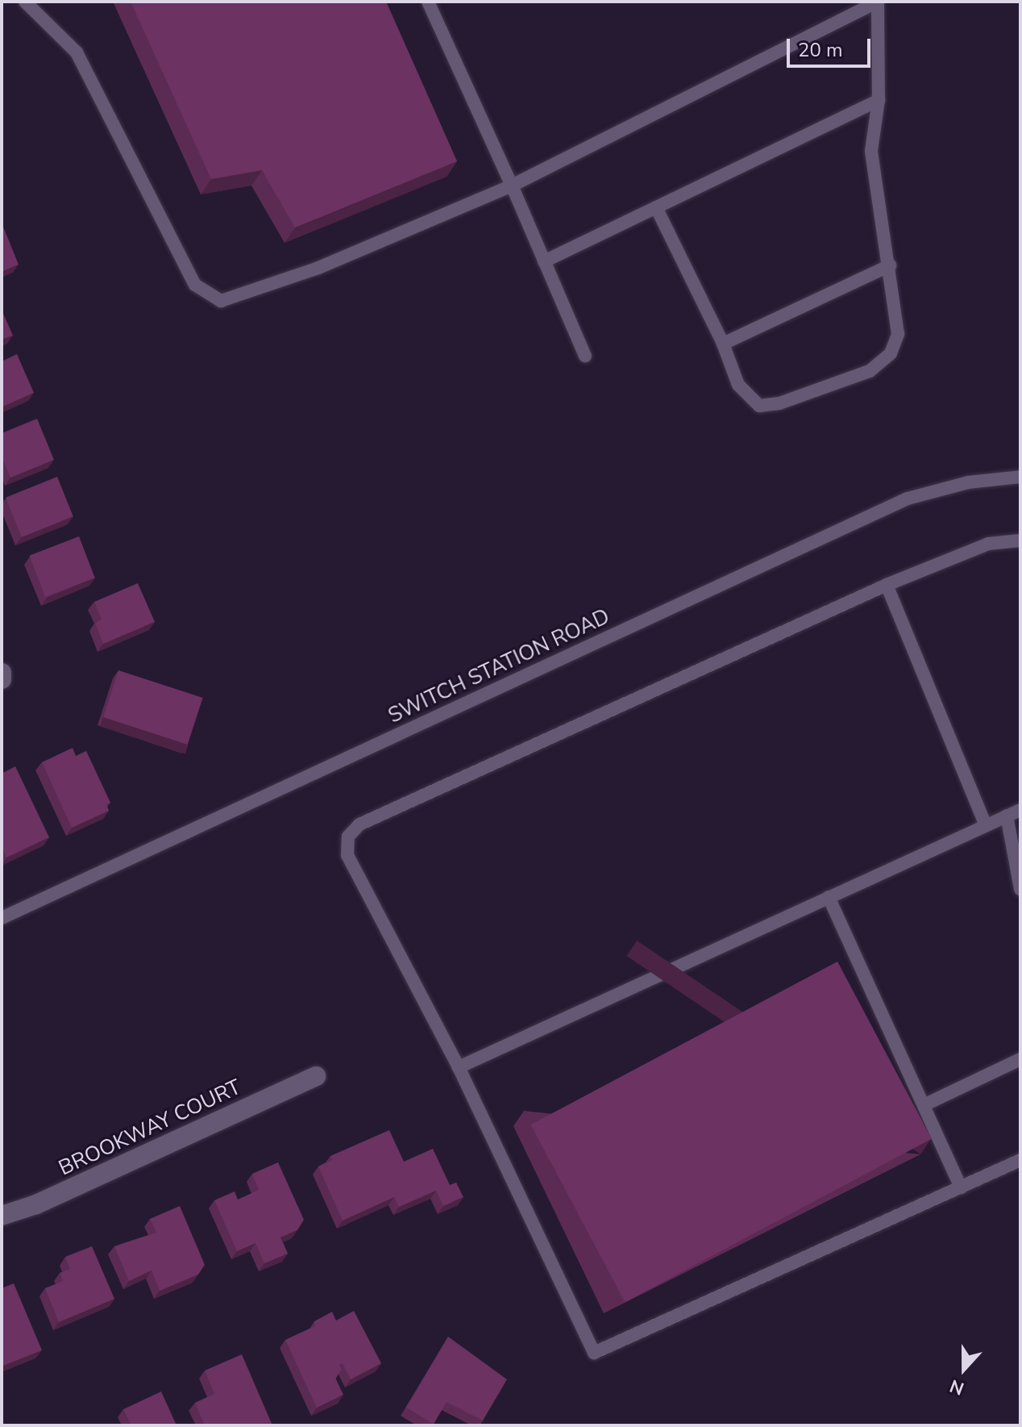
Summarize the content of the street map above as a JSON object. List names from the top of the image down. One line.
{"streets":{"street":["BROOKWAY COURT"],"lane":["SWITCH STATION ROAD"]},"scale_bar":"20 m","north":"bottom"}
